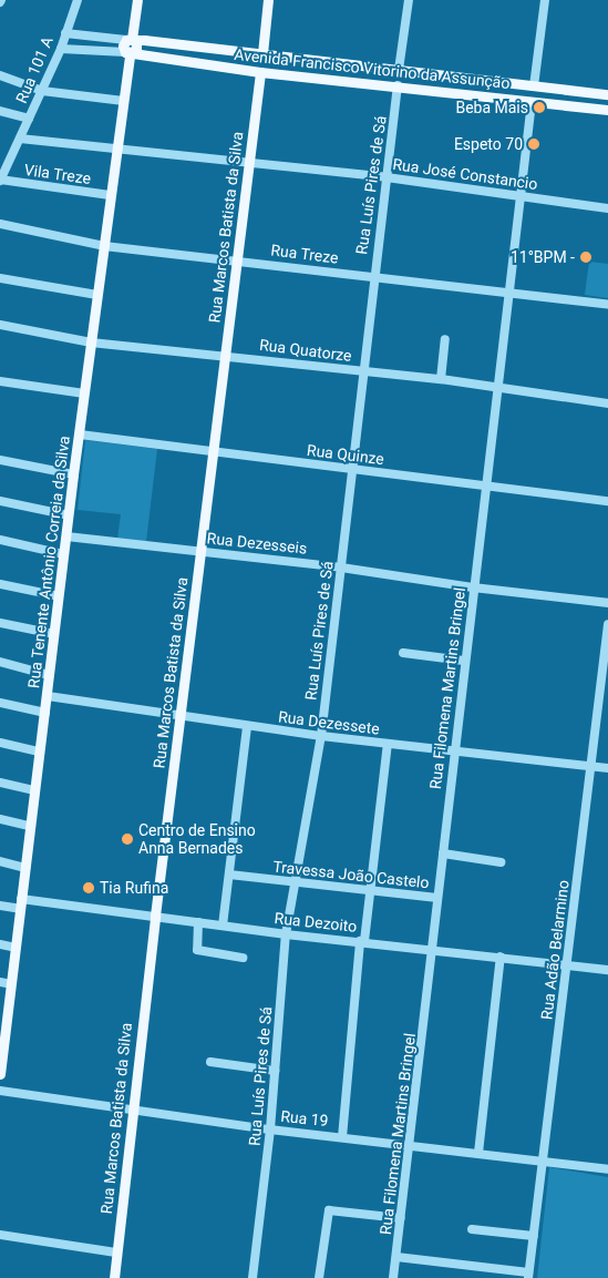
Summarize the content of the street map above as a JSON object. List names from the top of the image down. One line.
{"streets":{"main road":["Avenida Francisco Vitorino da Assunção","Rua Marcos Batista da Silva","Rua Tenente Antônio Correia da Silva"],"street":["Rua 101 A","Vila Treze","Rua José Constancio","Rua Luís Pires de Sá","Rua Treze","Rua Quatorze","Rua Quinze","Rua Dezesseis","Rua Filomena Martins Bringel","Rua Dezessete","Travessa João Castelo","Rua Dezoito","Rua Adão Belarmino","Rua 19"]},"crossings":[["Avenida Francisco Vitorino da Assunção","Rua Luís Pires de Sá"],["Avenida Francisco Vitorino da Assunção","Rua Marcos Batista da Silva"],["Avenida Francisco Vitorino da Assunção","Rua Tenente Antônio Correia da Silva"],["Avenida Francisco Vitorino da Assunção","Rua Filomena Martins Bringel"],["Rua 101 A","Vila Treze"],["Rua 101 A","Rua José Constancio"],["Vila Treze","Rua Tenente Antônio Correia da Silva"],["Rua José Constancio","Rua Luís Pires de Sá"],["Rua José Constancio","Rua Marcos Batista da Silva"],["Rua José Constancio","Rua Tenente Antônio Correia da Silva"],["Rua José Constancio","Rua Filomena Martins Bringel"],["Rua Luís Pires de Sá","Rua Treze"],["Rua Luís Pires de Sá","Rua Quatorze"],["Rua Luís Pires de Sá","Rua Quinze"],["Rua Luís Pires de Sá","Rua Dezesseis"],["Rua Luís Pires de Sá","Rua Dezessete"],["Rua Luís Pires de Sá","Travessa João Castelo"],["Rua Luís Pires de Sá","Rua Dezoito"],["Rua Luís Pires de Sá","Rua 19"],["Rua Marcos Batista da Silva","Rua Treze"],["Rua Marcos Batista da Silva","Rua Quatorze"],["Rua Marcos Batista da Silva","Rua Quinze"],["Rua Marcos Batista da Silva","Rua Dezesseis"],["Rua Marcos Batista da Silva","Rua Dezessete"],["Rua Marcos Batista da Silva","Rua Dezoito"],["Rua Marcos Batista da Silva","Rua 19"],["Rua Treze","Rua Tenente Antônio Correia da Silva"],["Rua Treze","Rua Filomena Martins Bringel"],["Rua Quatorze","Rua Tenente Antônio Correia da Silva"],["Rua Quatorze","Rua Filomena Martins Bringel"],["Rua Quinze","Rua Tenente Antônio Correia da Silva"],["Rua Quinze","Rua Filomena Martins Bringel"],["Rua Dezesseis","Rua Tenente Antônio Correia da Silva"],["Rua Dezesseis","Rua Filomena Martins Bringel"],["Rua Tenente Antônio Correia da Silva","Rua Dezessete"],["Rua Tenente Antônio Correia da Silva","Rua Dezoito"],["Rua Filomena Martins Bringel","Rua Dezessete"],["Rua Filomena Martins Bringel","Travessa João Castelo"],["Rua Filomena Martins Bringel","Rua Dezoito"],["Rua Filomena Martins Bringel","Rua 19"],["Rua Dezessete","Rua Adão Belarmino"],["Rua Dezoito","Rua Adão Belarmino"],["Rua Adão Belarmino","Rua 19"]],"places":["Beba Mais","Espeto 70","11°BPM -","Centro de Ensino Anna Bernades","Tia Rufina"]}
